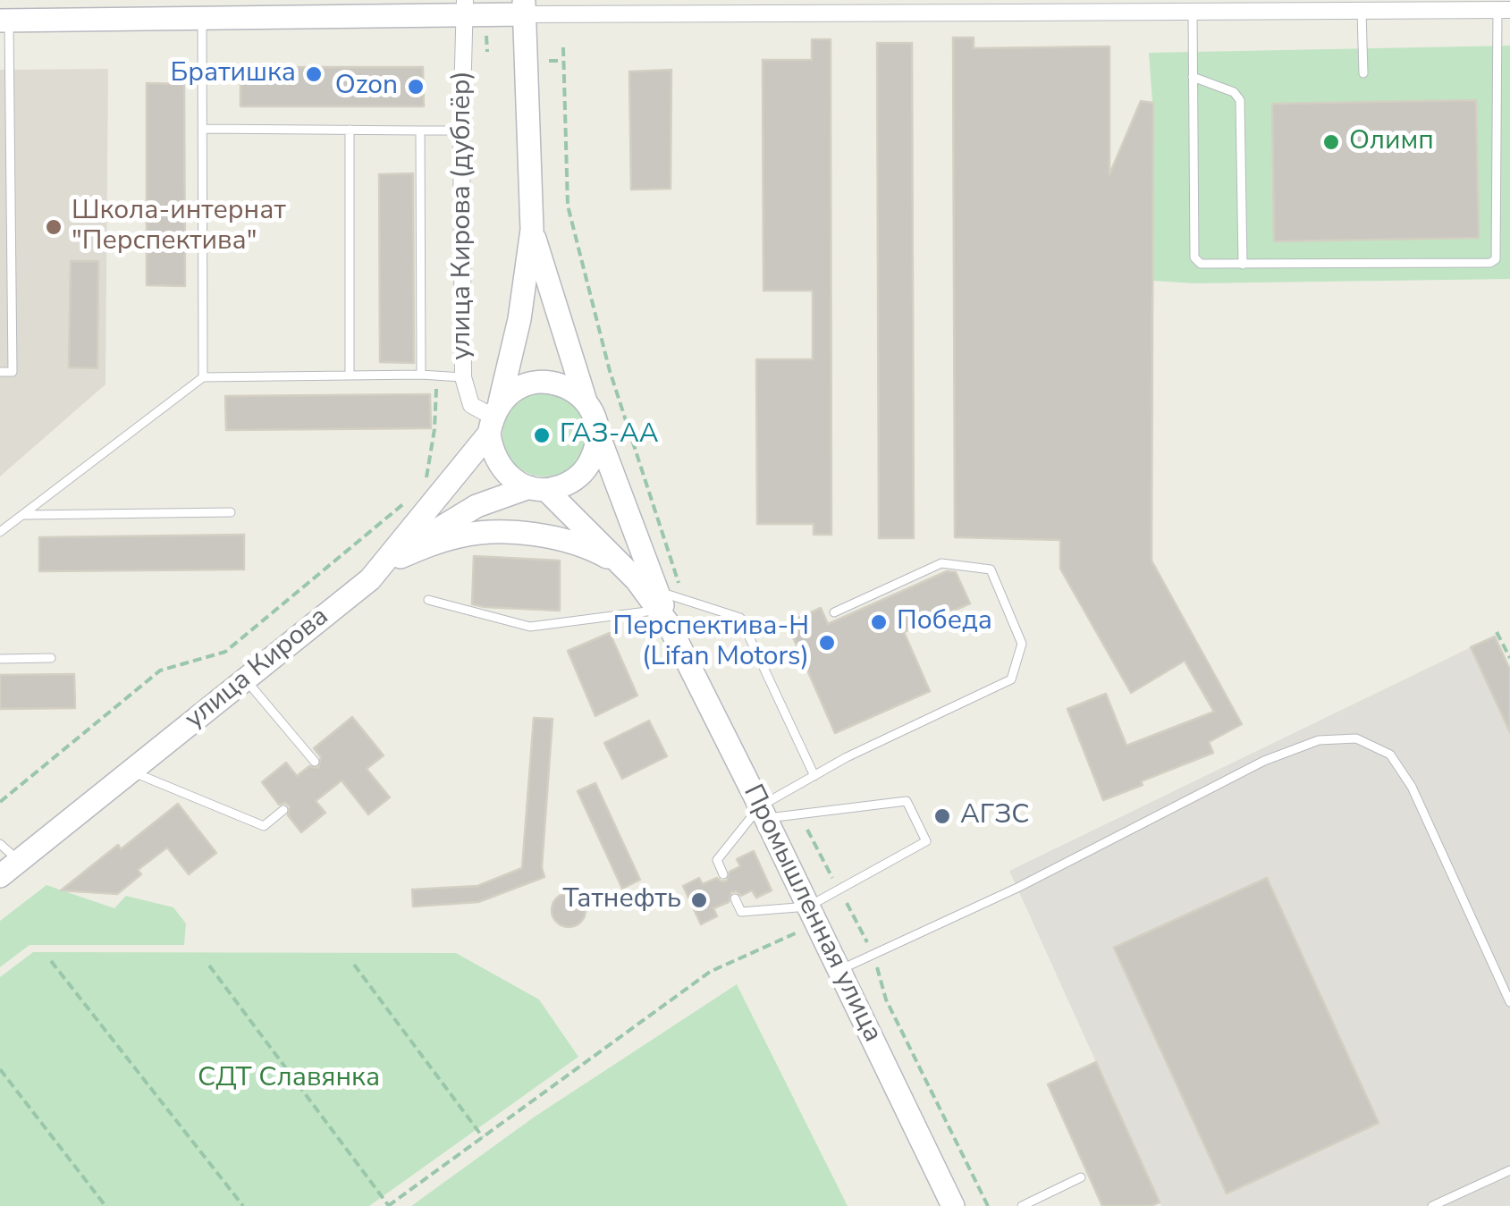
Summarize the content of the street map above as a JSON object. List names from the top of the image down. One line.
{"streets":{"main road":["улица Кирова","Промышленная улица"],"street":["улица Кирова (дублёр)"]},"crossings":[["улица Кирова (дублёр)","улица Кирова"]],"parks":["СДТ Славянка"],"places":["Братишка","Ozon","Олимп","Школа-интернат \"Перспектива\"","ГАЗ-АА","Победа","Перспектива-Н (Lifan Motors)","АГЗС","Татнефть"]}
